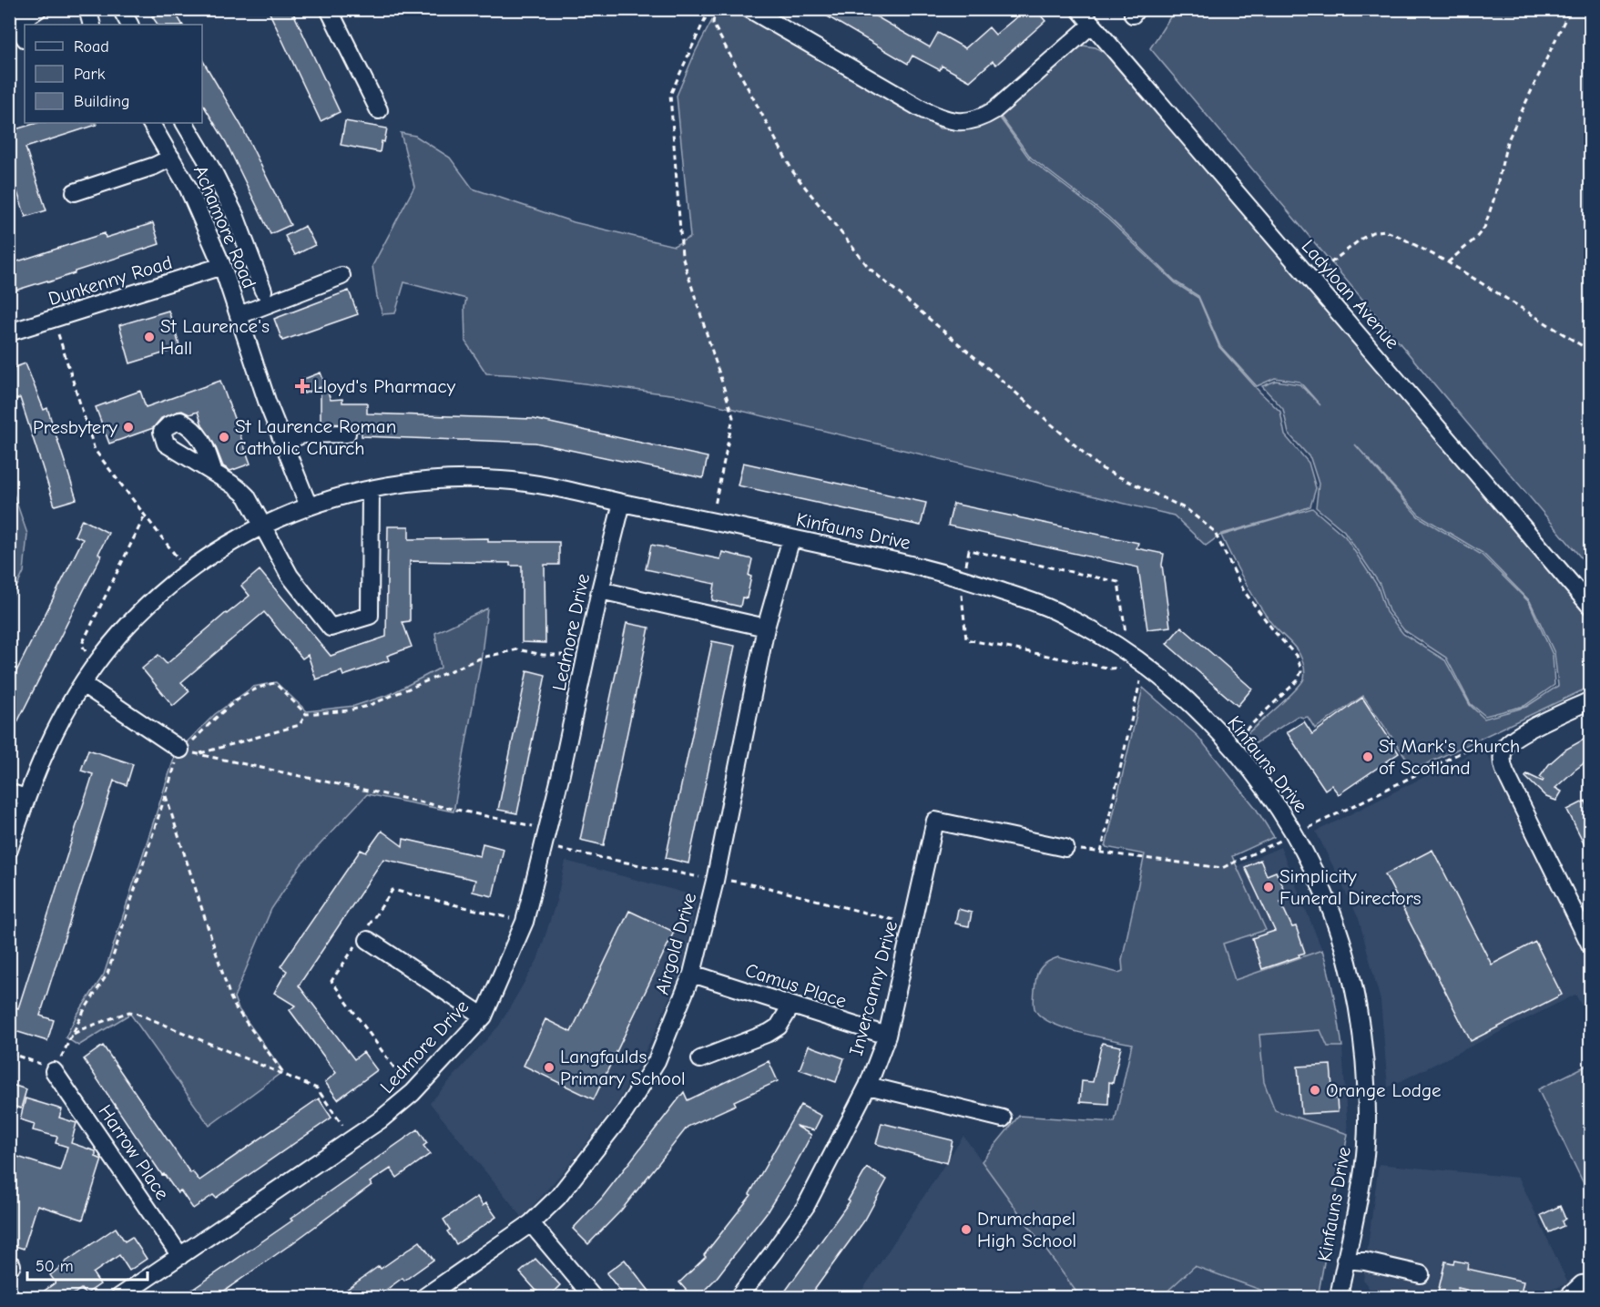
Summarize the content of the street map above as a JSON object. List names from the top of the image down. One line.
{"streets":{"street":["Achamore Road","Dunkenny Road","Ladyloan Avenue","Kinfauns Drive","Ledmore Drive","Airgold Drive","Camus Place","Invercanny Drive","Harrow Place"]},"crossings":[["Achamore Road","Dunkenny Road"],["Achamore Road","Kinfauns Drive"],["Kinfauns Drive","Ledmore Drive"],["Kinfauns Drive","Airgold Drive"],["Ledmore Drive","Harrow Place"],["Airgold Drive","Camus Place"],["Camus Place","Invercanny Drive"]],"places":{"other":["St Laurence's Hall","Presbytery","St Laurence Roman Catholic Church","St Mark's Church of Scotland","Simplicity Funeral Directors","Langfaulds Primary School","Orange Lodge","Drumchapel High School"],"health":["Lloyd's Pharmacy"]},"legend":["Road","Park","Building"],"scale_bar":"50 m"}
